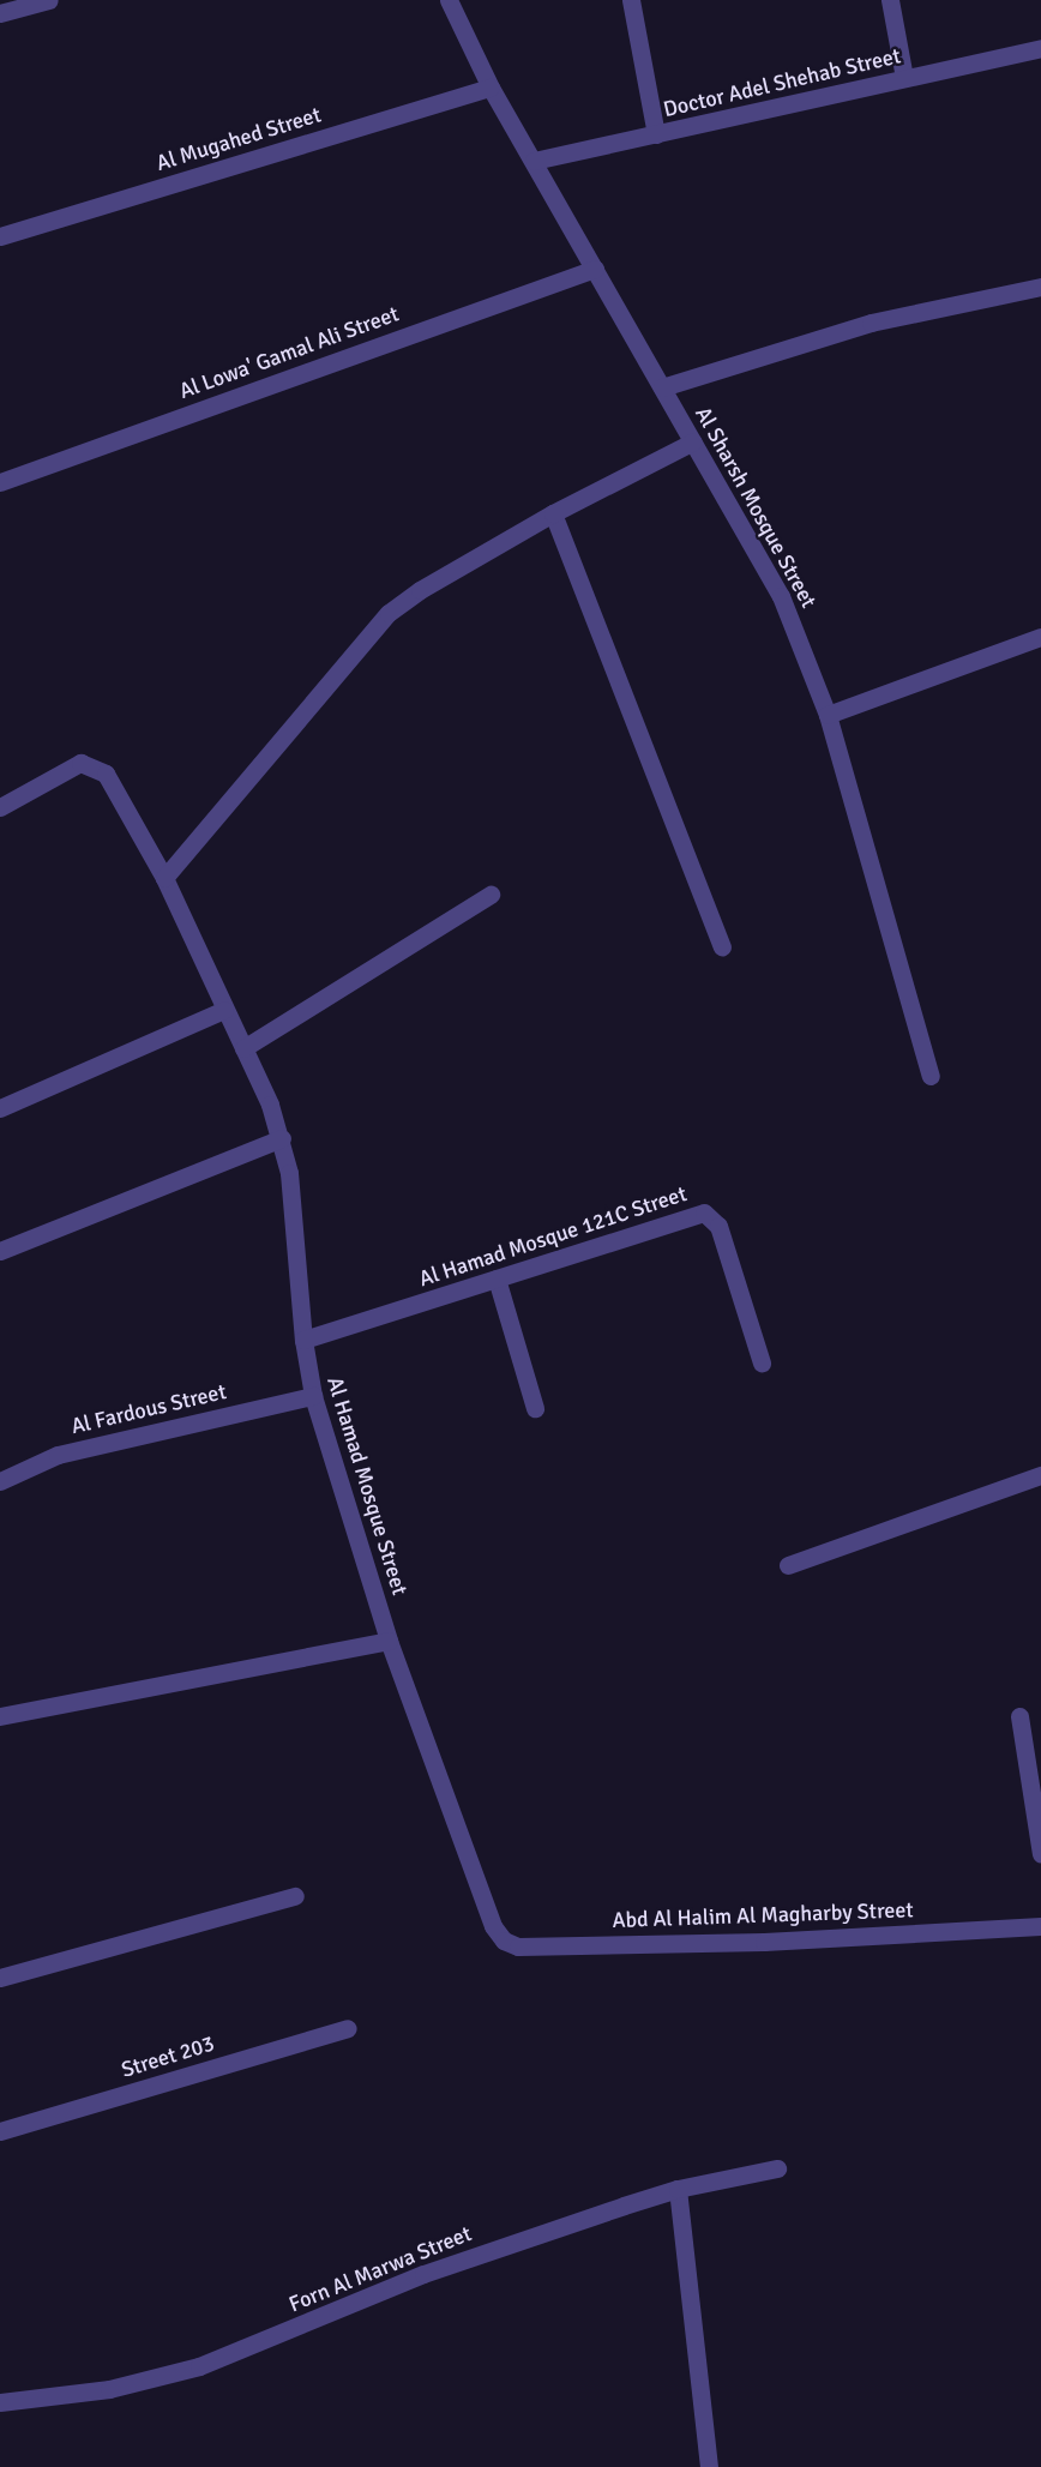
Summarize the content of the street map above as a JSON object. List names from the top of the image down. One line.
{"streets":{"street":["Doctor Adel Shehab Street","Al Mugahed Street","Al Lowa' Gamal Ali Street","Al Sharsh Mosque Street","Al Hamad Mosque 121C Street","Al Fardous Street","Al Hamad Mosque Street","Abd Al Halim Al Magharby Street","Street 203","Forn Al Marwa Street"]},"crossings":[["Doctor Adel Shehab Street","Al Sharsh Mosque Street"],["Al Mugahed Street","Al Sharsh Mosque Street"],["Al Lowa' Gamal Ali Street","Al Sharsh Mosque Street"],["Al Hamad Mosque 121C Street","Al Hamad Mosque Street"],["Al Fardous Street","Al Hamad Mosque Street"],["Al Hamad Mosque Street","Abd Al Halim Al Magharby Street"]]}
